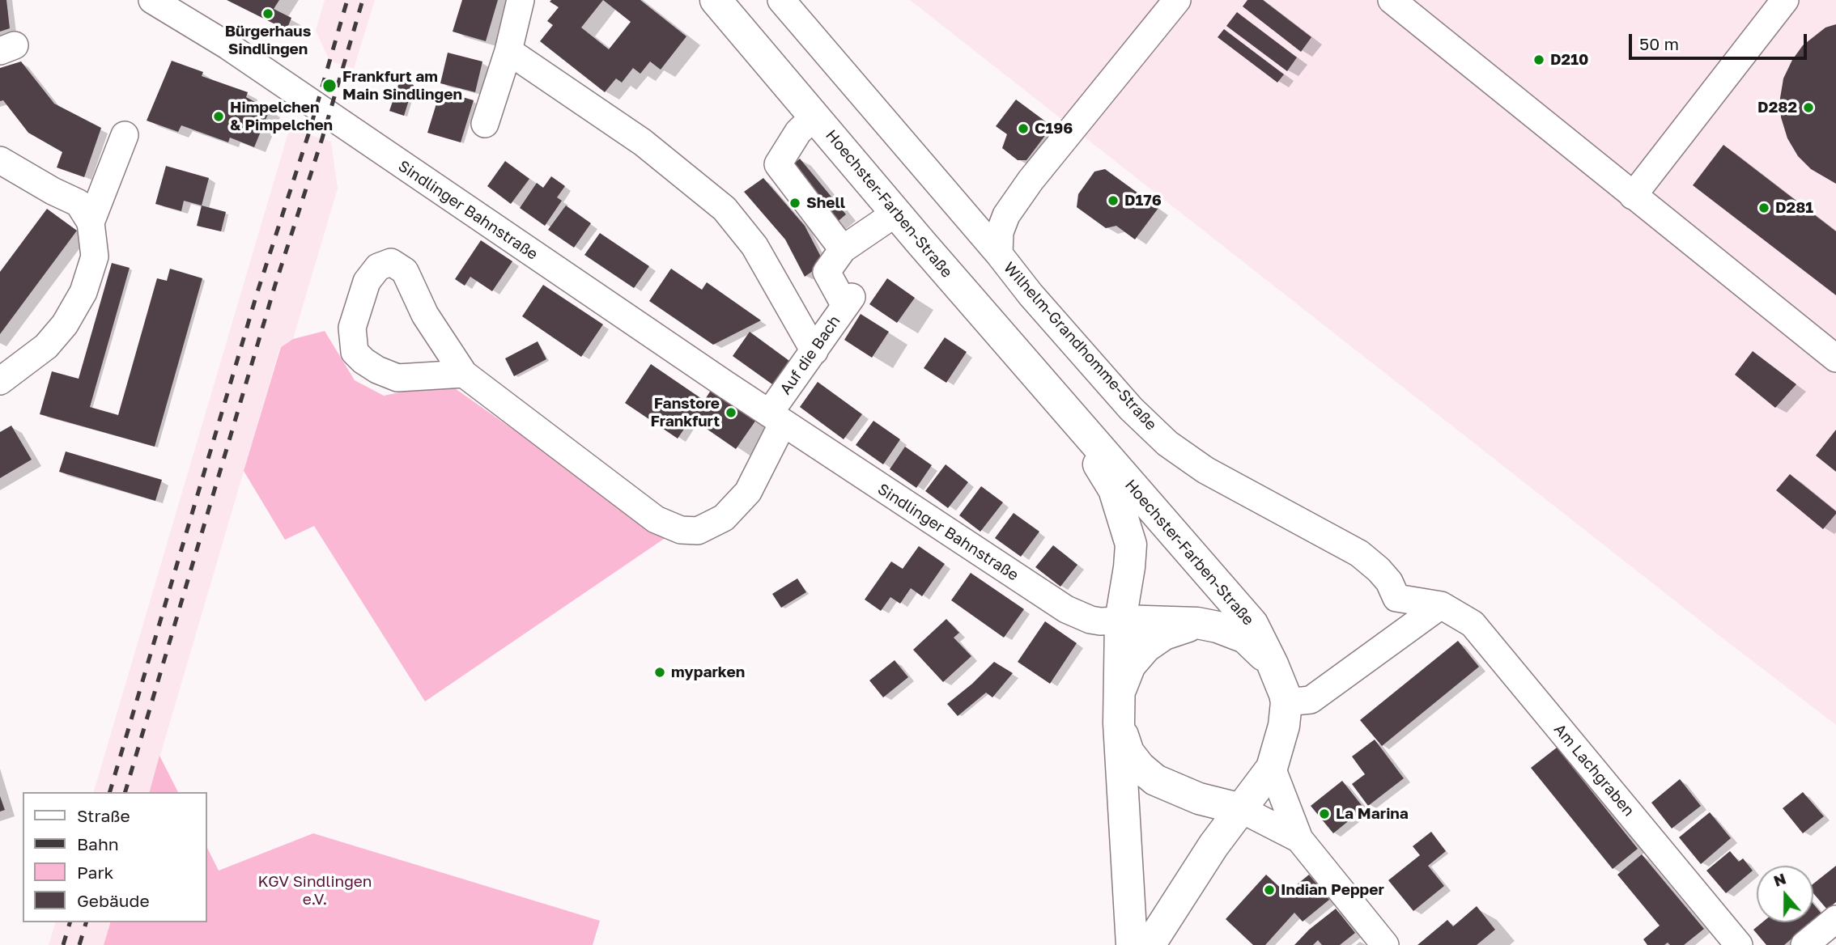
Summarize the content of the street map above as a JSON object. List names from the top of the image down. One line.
{"streets":{"main road":["Hoechster-Farben-Straße"],"street":["Sindlinger Bahnstraße","Wilhelm-Grandhomme-Straße","Auf die Bach","Am Lachgraben"]},"crossings":[["Hoechster-Farben-Straße","Sindlinger Bahnstraße"],["Sindlinger Bahnstraße","Auf die Bach"]],"parks":["KGV Sindlingen e.V."],"places":["Bürgerhaus Sindlingen","D210","Frankfurt am Main Sindlingen","D282","Himpelchen & Pimpelchen","C196","D176","Shell","D281","Fanstore Frankfurt","myparken","La Marina","Indian Pepper"],"legend":["Straße","Bahn","Park","Gebäude"],"scale_bar":"50 m","north":"top"}
